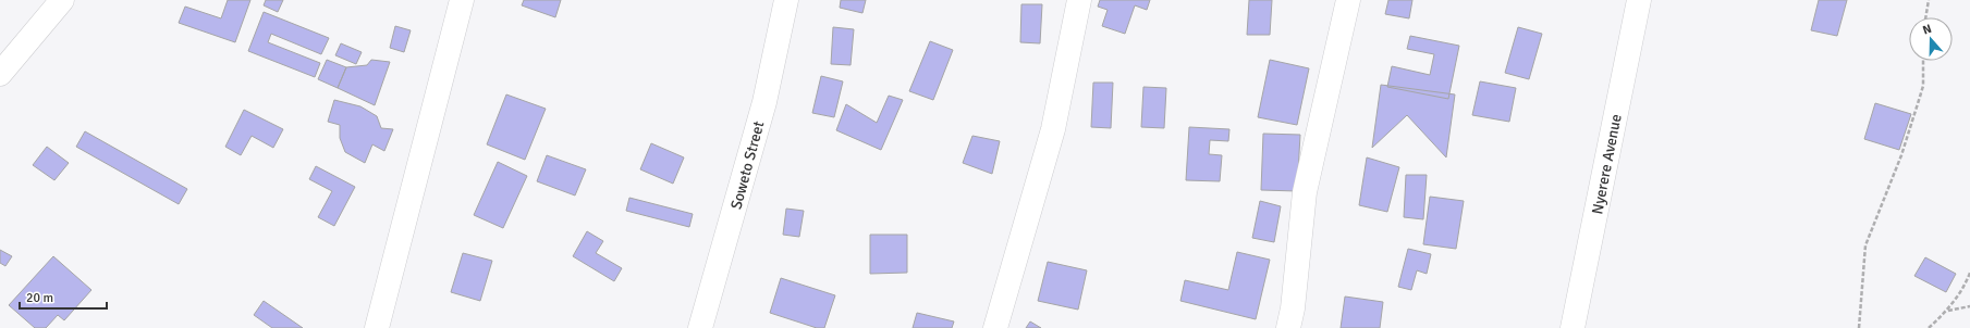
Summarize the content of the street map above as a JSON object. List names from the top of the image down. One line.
{"streets":{"street":["Nyerere Avenue","Soweto Street"]},"scale_bar":"20 m","north":"top"}
